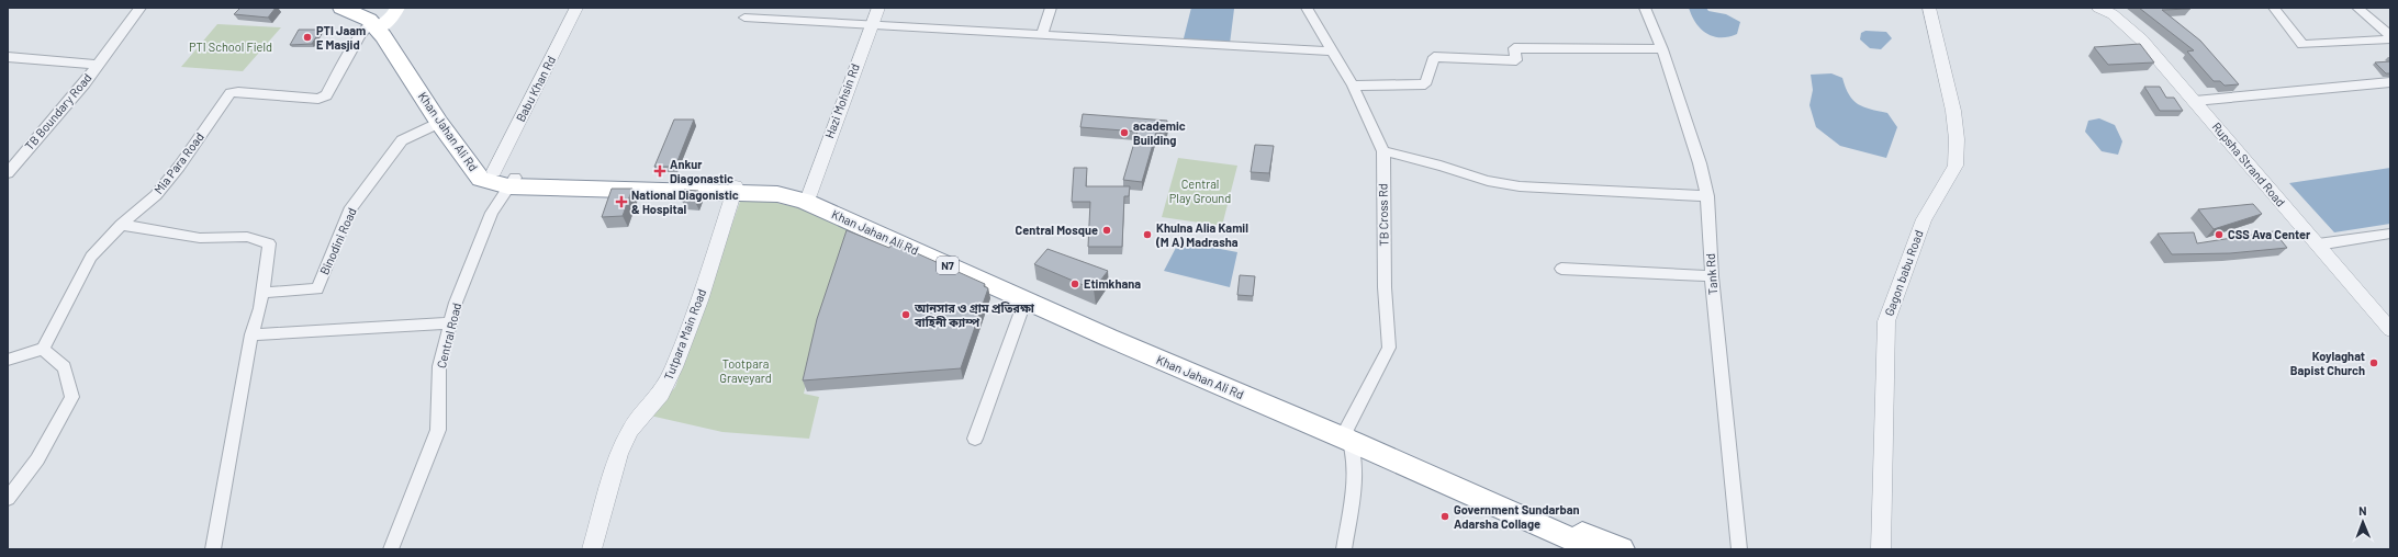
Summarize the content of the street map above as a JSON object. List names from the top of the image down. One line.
{"streets":{"highway":["Khan Jahan Ali Rd","N7"],"street":["Babu Khan Rd","Hazi Mohsin Rd","TB Boundary Road","Mia Para Road","Rupsha Strand Road","TB Cross Rd","Binodini Road","Gagon babu Road","Tank Rd","Tutpara Main Road","Central Road"]},"crossings":[["Babu Khan Rd","Khan Jahan Ali Rd"],["Babu Khan Rd","Central Road"],["Hazi Mohsin Rd","Khan Jahan Ali Rd"],["Khan Jahan Ali Rd","Mia Para Road"],["Khan Jahan Ali Rd","TB Cross Rd"],["Khan Jahan Ali Rd","Binodini Road"],["Khan Jahan Ali Rd","Tutpara Main Road"],["Khan Jahan Ali Rd","Central Road"]],"parks":["PTI School Field","Central Play Ground","Tootpara Graveyard"],"places":{"other":["PTI Jaam E Masjid","academic Building","Central Mosque","Khulna Alia Kamil (M A) Madrasha","CSS Ava Center","Etimkhana","আনসার ও গ্রাম প্রতিরক্ষা বাহিনী ক্যাম্প","Koylaghat Bapist Church","Government Sundarban Adarsha Collage"],"health":["Ankur Diagonastic","National Diagonistic & Hospital"]},"north":"top"}
